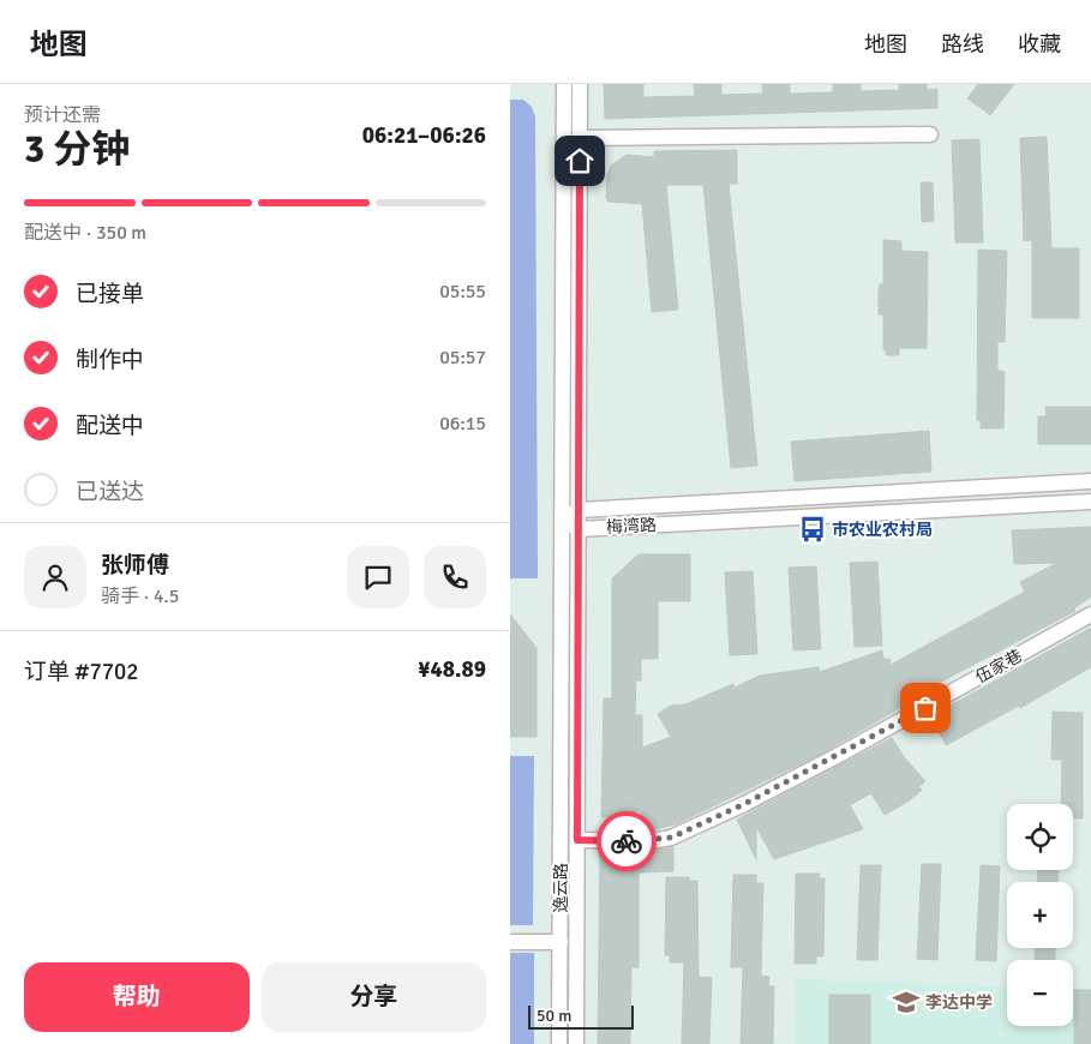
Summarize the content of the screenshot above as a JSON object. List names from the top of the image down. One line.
{"streets":{"street":["梅湾路","伍家巷","逸云路"]},"crossings":[["梅湾路","逸云路"],["伍家巷","逸云路"]],"places":{"bus stop":["市农业农村局"],"school or university":["李达中学"]},"scale_bar":"50 m","page":{"header":"地图","nav":["地图","路线","收藏"],"heading":["3 分钟","预计还需","06:21–06:26"],"panel":["张师傅","骑手 · 4.5","订单 #7702","¥48.89"],"bar":"配送中 · 350 m","list":[["已接单","05:55"],["制作中","05:57"],["配送中","06:15"],"已送达"],"map_buttons":["+","−"],"buttons":["帮助","分享"],"scale":"50 m"}}
